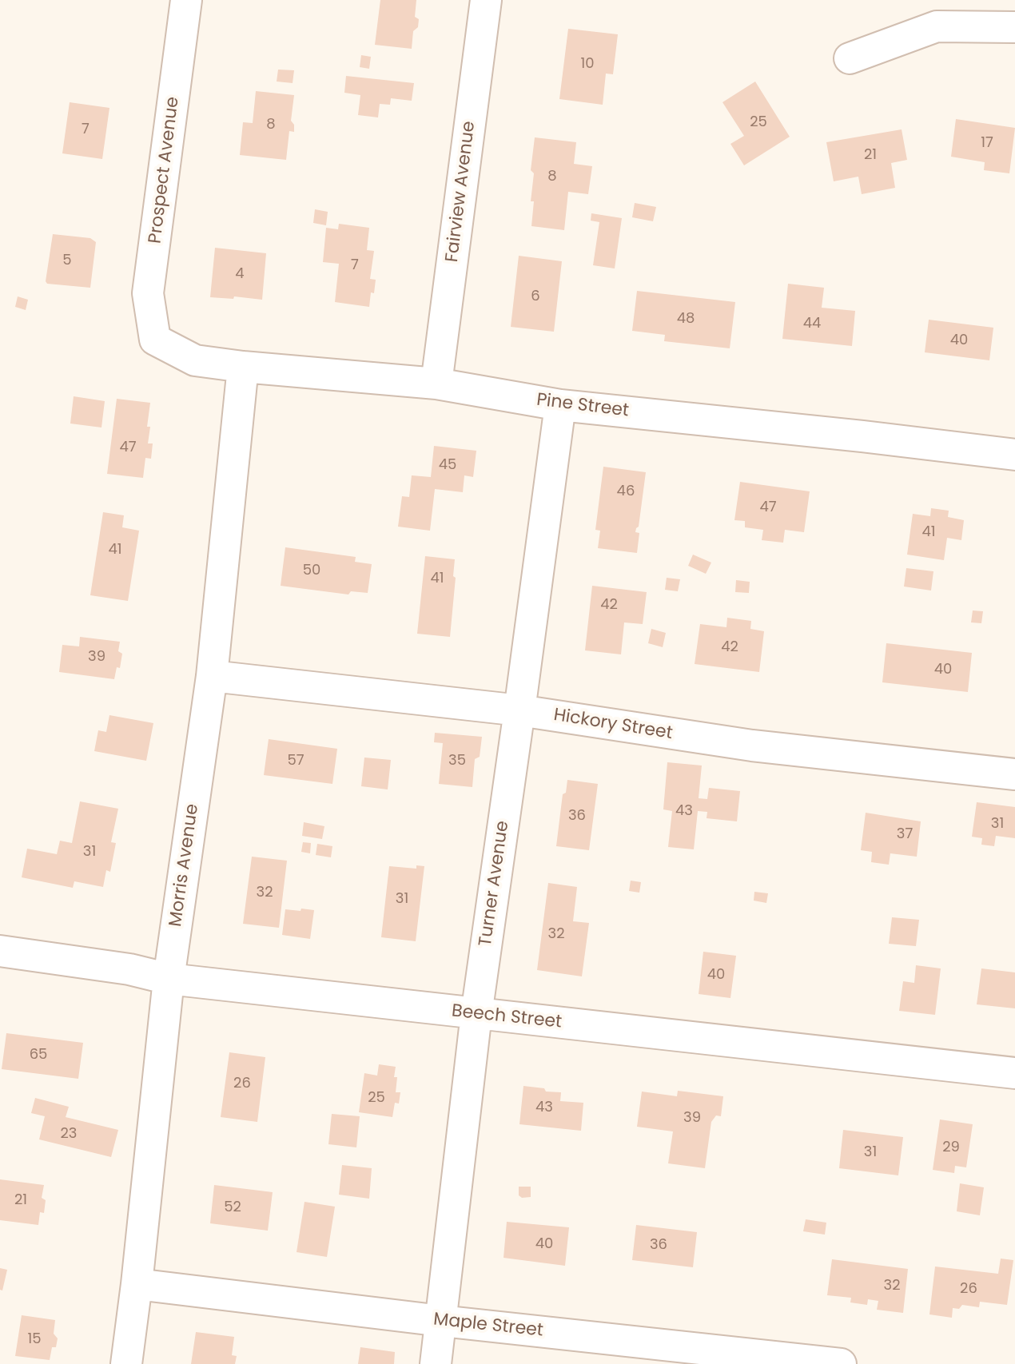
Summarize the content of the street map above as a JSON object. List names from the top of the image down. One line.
{"streets":{"street":["Prospect Avenue","Fairview Avenue","Pine Street","Hickory Street","Morris Avenue","Turner Avenue","Beech Street","Maple Street"]},"crossings":[["Prospect Avenue","Pine Street"],["Fairview Avenue","Pine Street"],["Pine Street","Morris Avenue"],["Pine Street","Turner Avenue"],["Hickory Street","Morris Avenue"],["Hickory Street","Turner Avenue"],["Morris Avenue","Beech Street"],["Morris Avenue","Maple Street"],["Turner Avenue","Beech Street"],["Turner Avenue","Maple Street"]],"house_numbers":["10","25","8","7","17","21","8","5","7","4","6","48","44","40","47","45","46","47","41","41","50","41","42","42","39","40","57","35","43","36","31","37","31","32","31","32","40","65","26","25","43","39","23","29","31","21","52","40","36","32","26","15"]}
